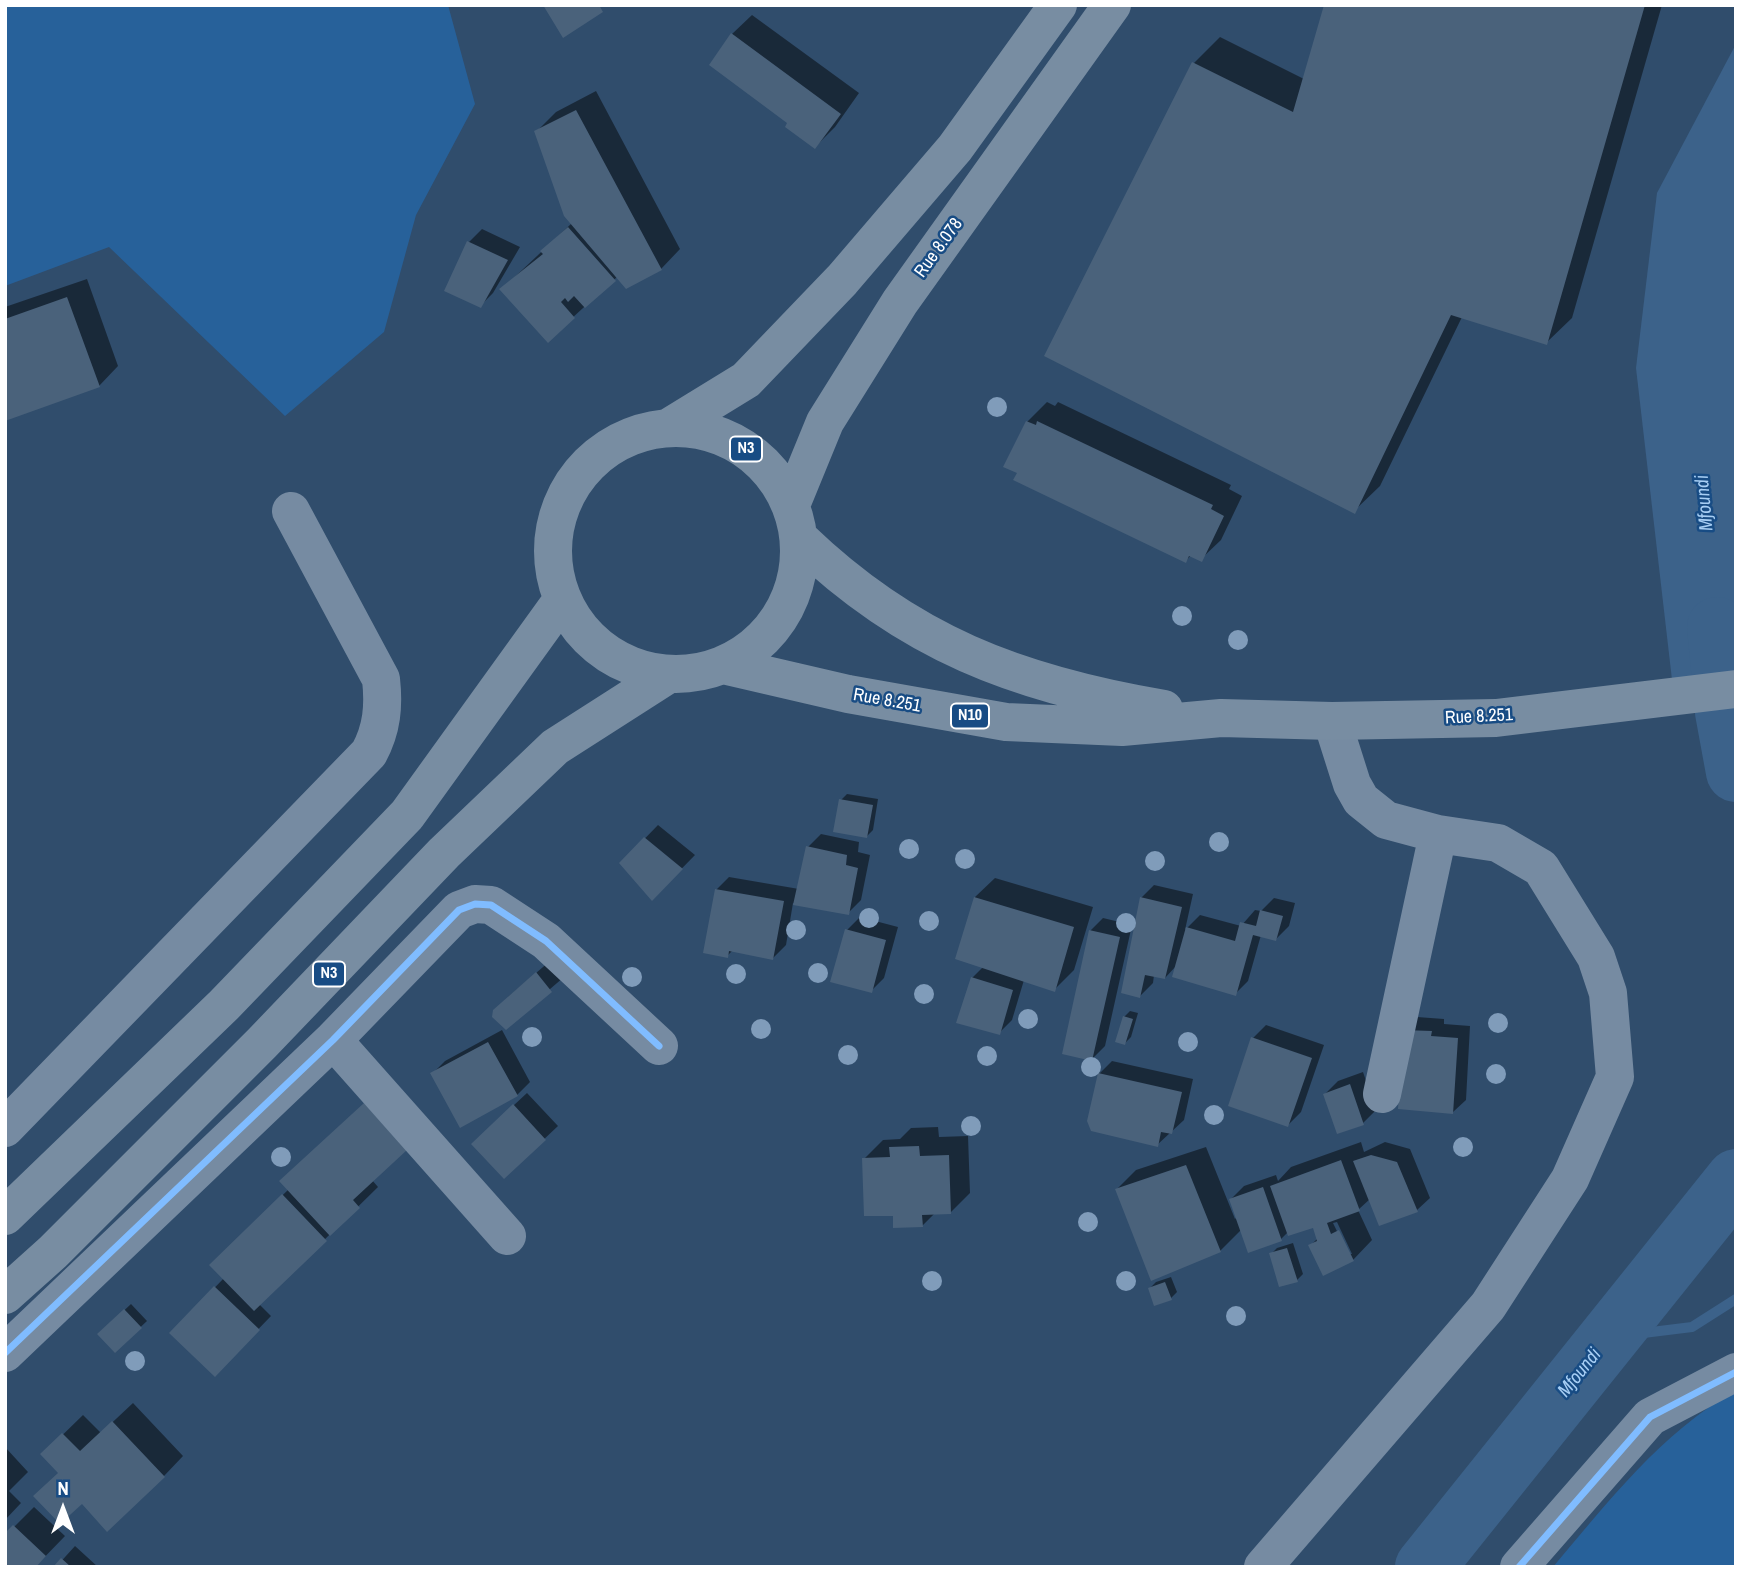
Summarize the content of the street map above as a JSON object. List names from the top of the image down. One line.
{"streets":{"highway":["Rue 8.078","N3","Rue 8.251","N10"]},"crossings":[["Rue 8.078","N3"],["Rue 8.078","Rue 8.251"],["N3","Rue 8.251"]],"water":["Mfoundi"],"north":"top"}
